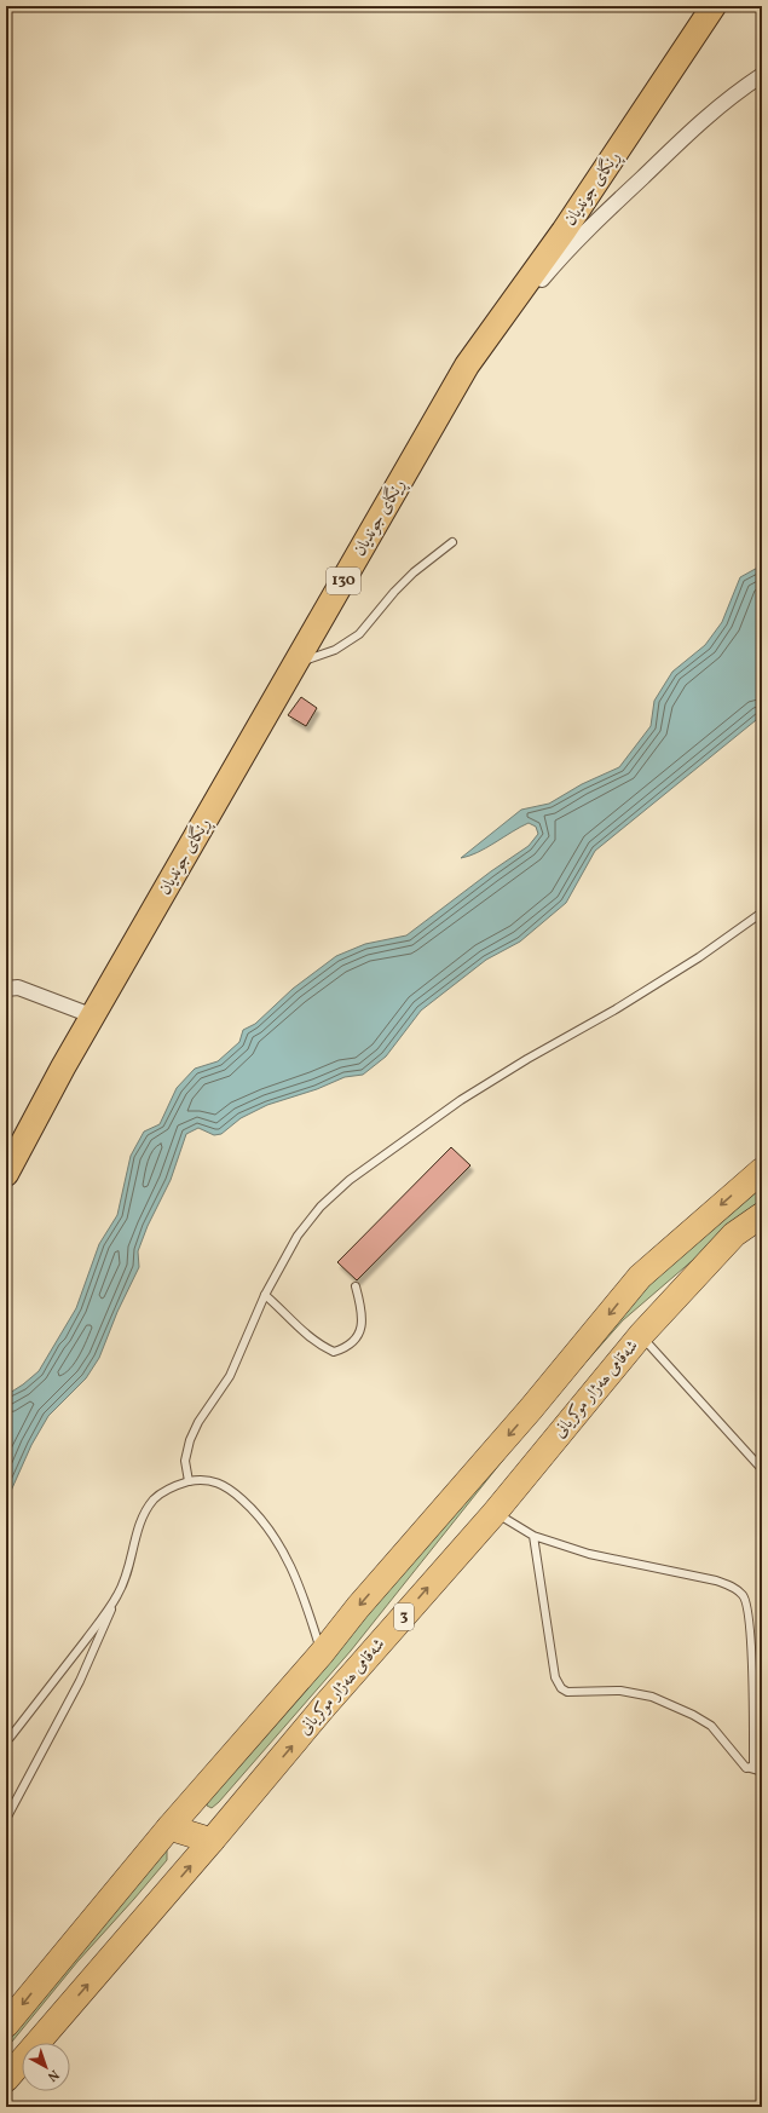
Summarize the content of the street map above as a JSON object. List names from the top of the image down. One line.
{"streets":{"highway":["شەقامی ھەژار موکریانی","3"],"main road":["ڕێگای جوندیان","130"]},"north":"bottom right"}
